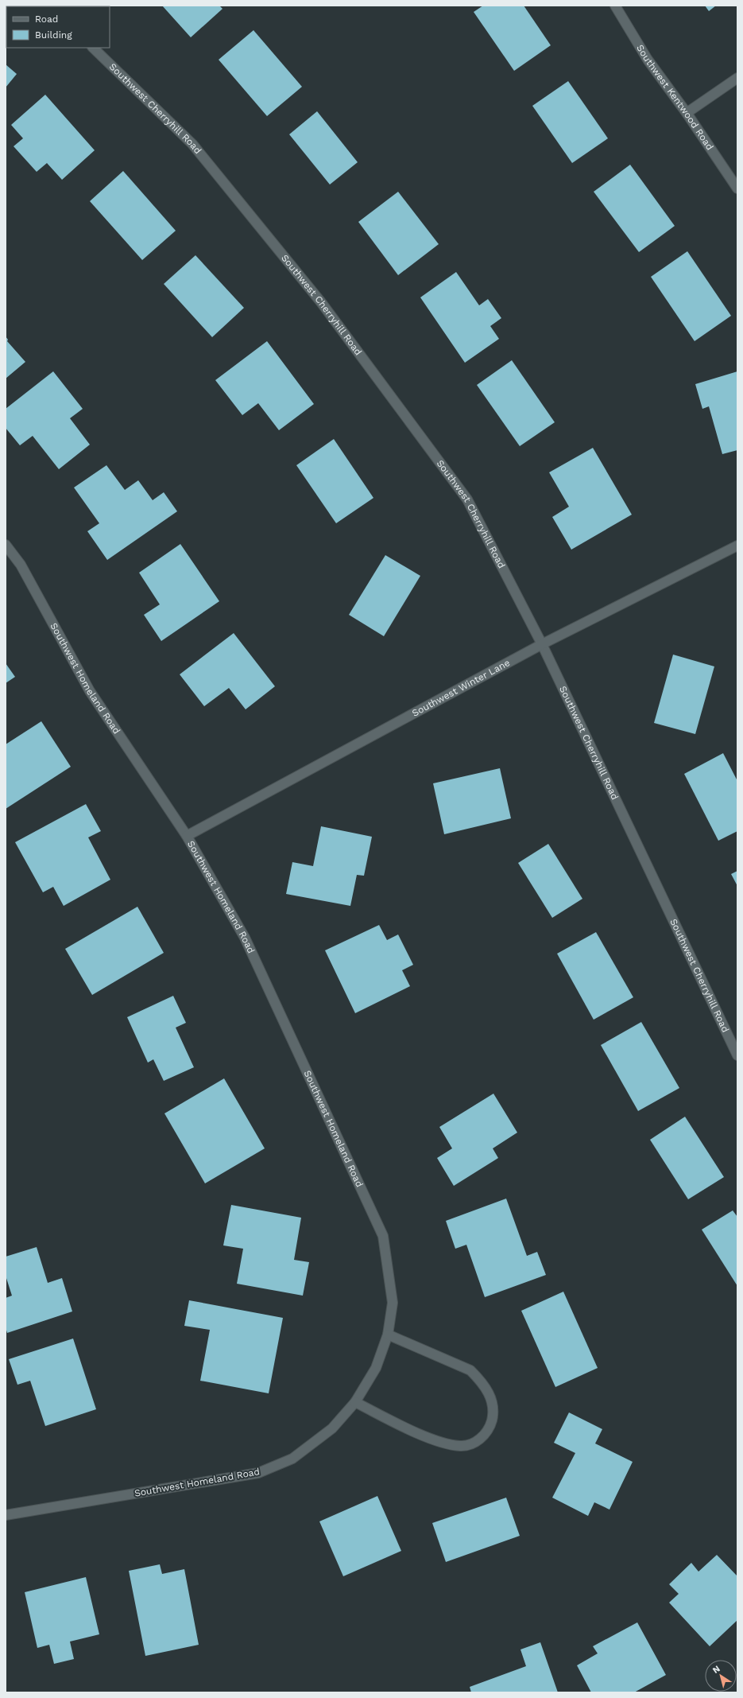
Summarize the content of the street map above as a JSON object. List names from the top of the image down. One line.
{"streets":{"street":["Southwest Kentwood Road","Southwest Cherryhill Road","Southwest Homeland Road","Southwest Winter Lane"]},"crossings":[["Southwest Cherryhill Road","Southwest Winter Lane"],["Southwest Homeland Road","Southwest Winter Lane"]],"legend":["Road","Building"],"north":"top left"}
